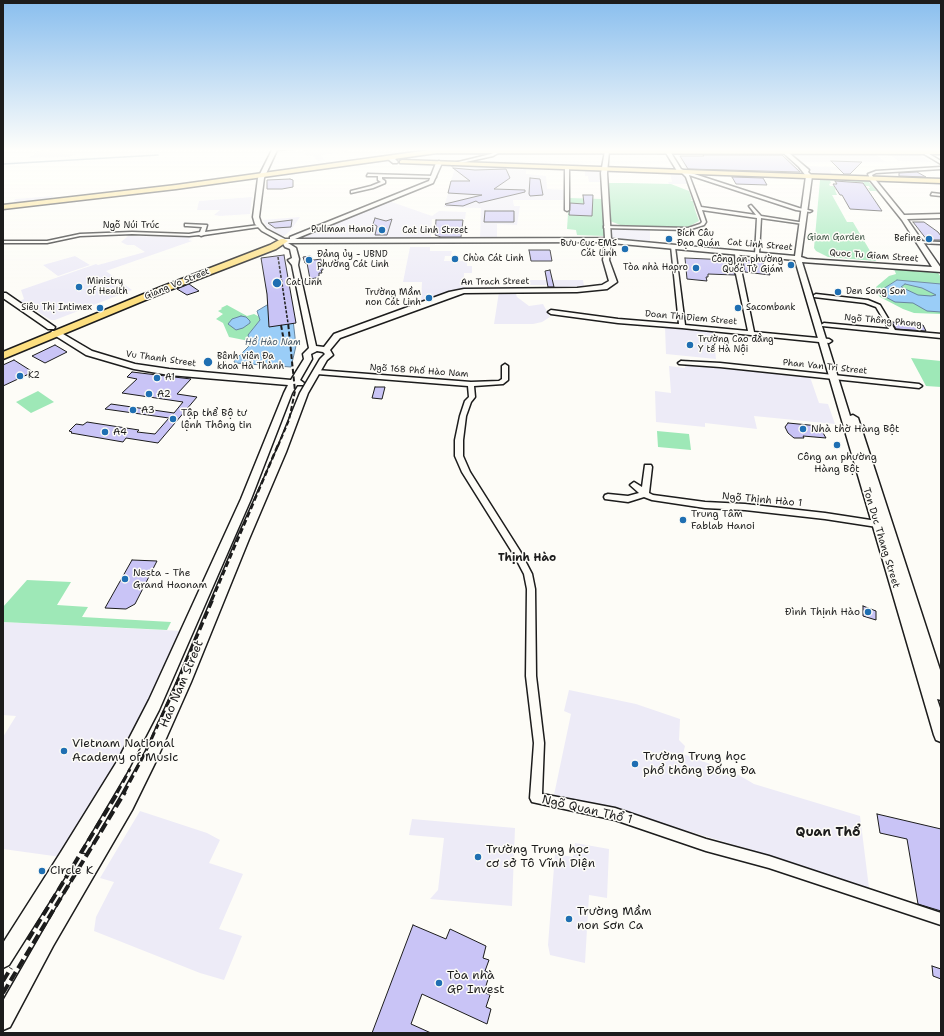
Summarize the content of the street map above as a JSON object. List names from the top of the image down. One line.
{"streets":{"main road":["Cat Linh Street","Quoc Tu Giam Street","An Trach Street","Giang Vo Street","Vu Thanh Street","Ton Duc Thang Street","Hao Nam Street"],"street":["Ngõ Núi Trúc","Doan Thi Diem Street","Ngõ Thông Phong","Phan Van Tri Street","Ngõ 168 Phố Hào Nam","Ngõ Thịnh Hào 1","Ngõ Quan Thổ 1"]},"crossings":[["Cat Linh Street","Quoc Tu Giam Street"],["Cat Linh Street","An Trach Street"],["Cat Linh Street","Giang Vo Street"],["Cat Linh Street","Ton Duc Thang Street"],["Quoc Tu Giam Street","Ton Duc Thang Street"],["An Trach Street","Hao Nam Street"],["Giang Vo Street","Vu Thanh Street"],["Doan Thi Diem Street","Ton Duc Thang Street"],["Ngõ Thông Phong","Ton Duc Thang Street"],["Vu Thanh Street","Ngõ 168 Phố Hào Nam"],["Vu Thanh Street","Hao Nam Street"],["Phan Van Tri Street","Ton Duc Thang Street"],["Ngõ 168 Phố Hào Nam","Hao Nam Street"],["Ngõ 168 Phố Hào Nam","Ngõ Quan Thổ 1"],["Ngõ Thịnh Hào 1","Ton Duc Thang Street"]],"districts":["Thịnh Hào","Quan Thổ"],"water":["Hồ Hào Nam"],"parks":["Giam Garden"],"places":["Pullman Hanoi","Bích Câu Đạo Quán","Befine","Bưu Cục EMS Cát Linh","Chùa Cát Linh","Đảng ủy - UBND phường Cát Linh","Công an phường Quốc Tử Giám","Tòa nhà Hapro","Cat Linh","Ministry of Health","Den Song Son","Trường Mầm non Cát Linh","Siêu Thị Intimex","Sacombank","Trường Cao đẳng Y tế Hà Nội","Bệnh viện Đa khoa Hà Thành","K2","A1","A2","A3","Tập thể Bộ tư lệnh Thông tin","Nhà thờ Hàng Bột","A4","Công an phường Hàng Bột","Trung Tâm Fablab Hanoi","Nesta - The Grand Haonam","Đình Thịnh Hào","Vietnam National Academy of Music","Trường Trung học phổ thông Đống Đa","Trường Trung học cơ sở Tô Vĩnh Diện","Circle K","Trường Mầm non Sơn Ca","Tòa nhà GP Invest"]}
